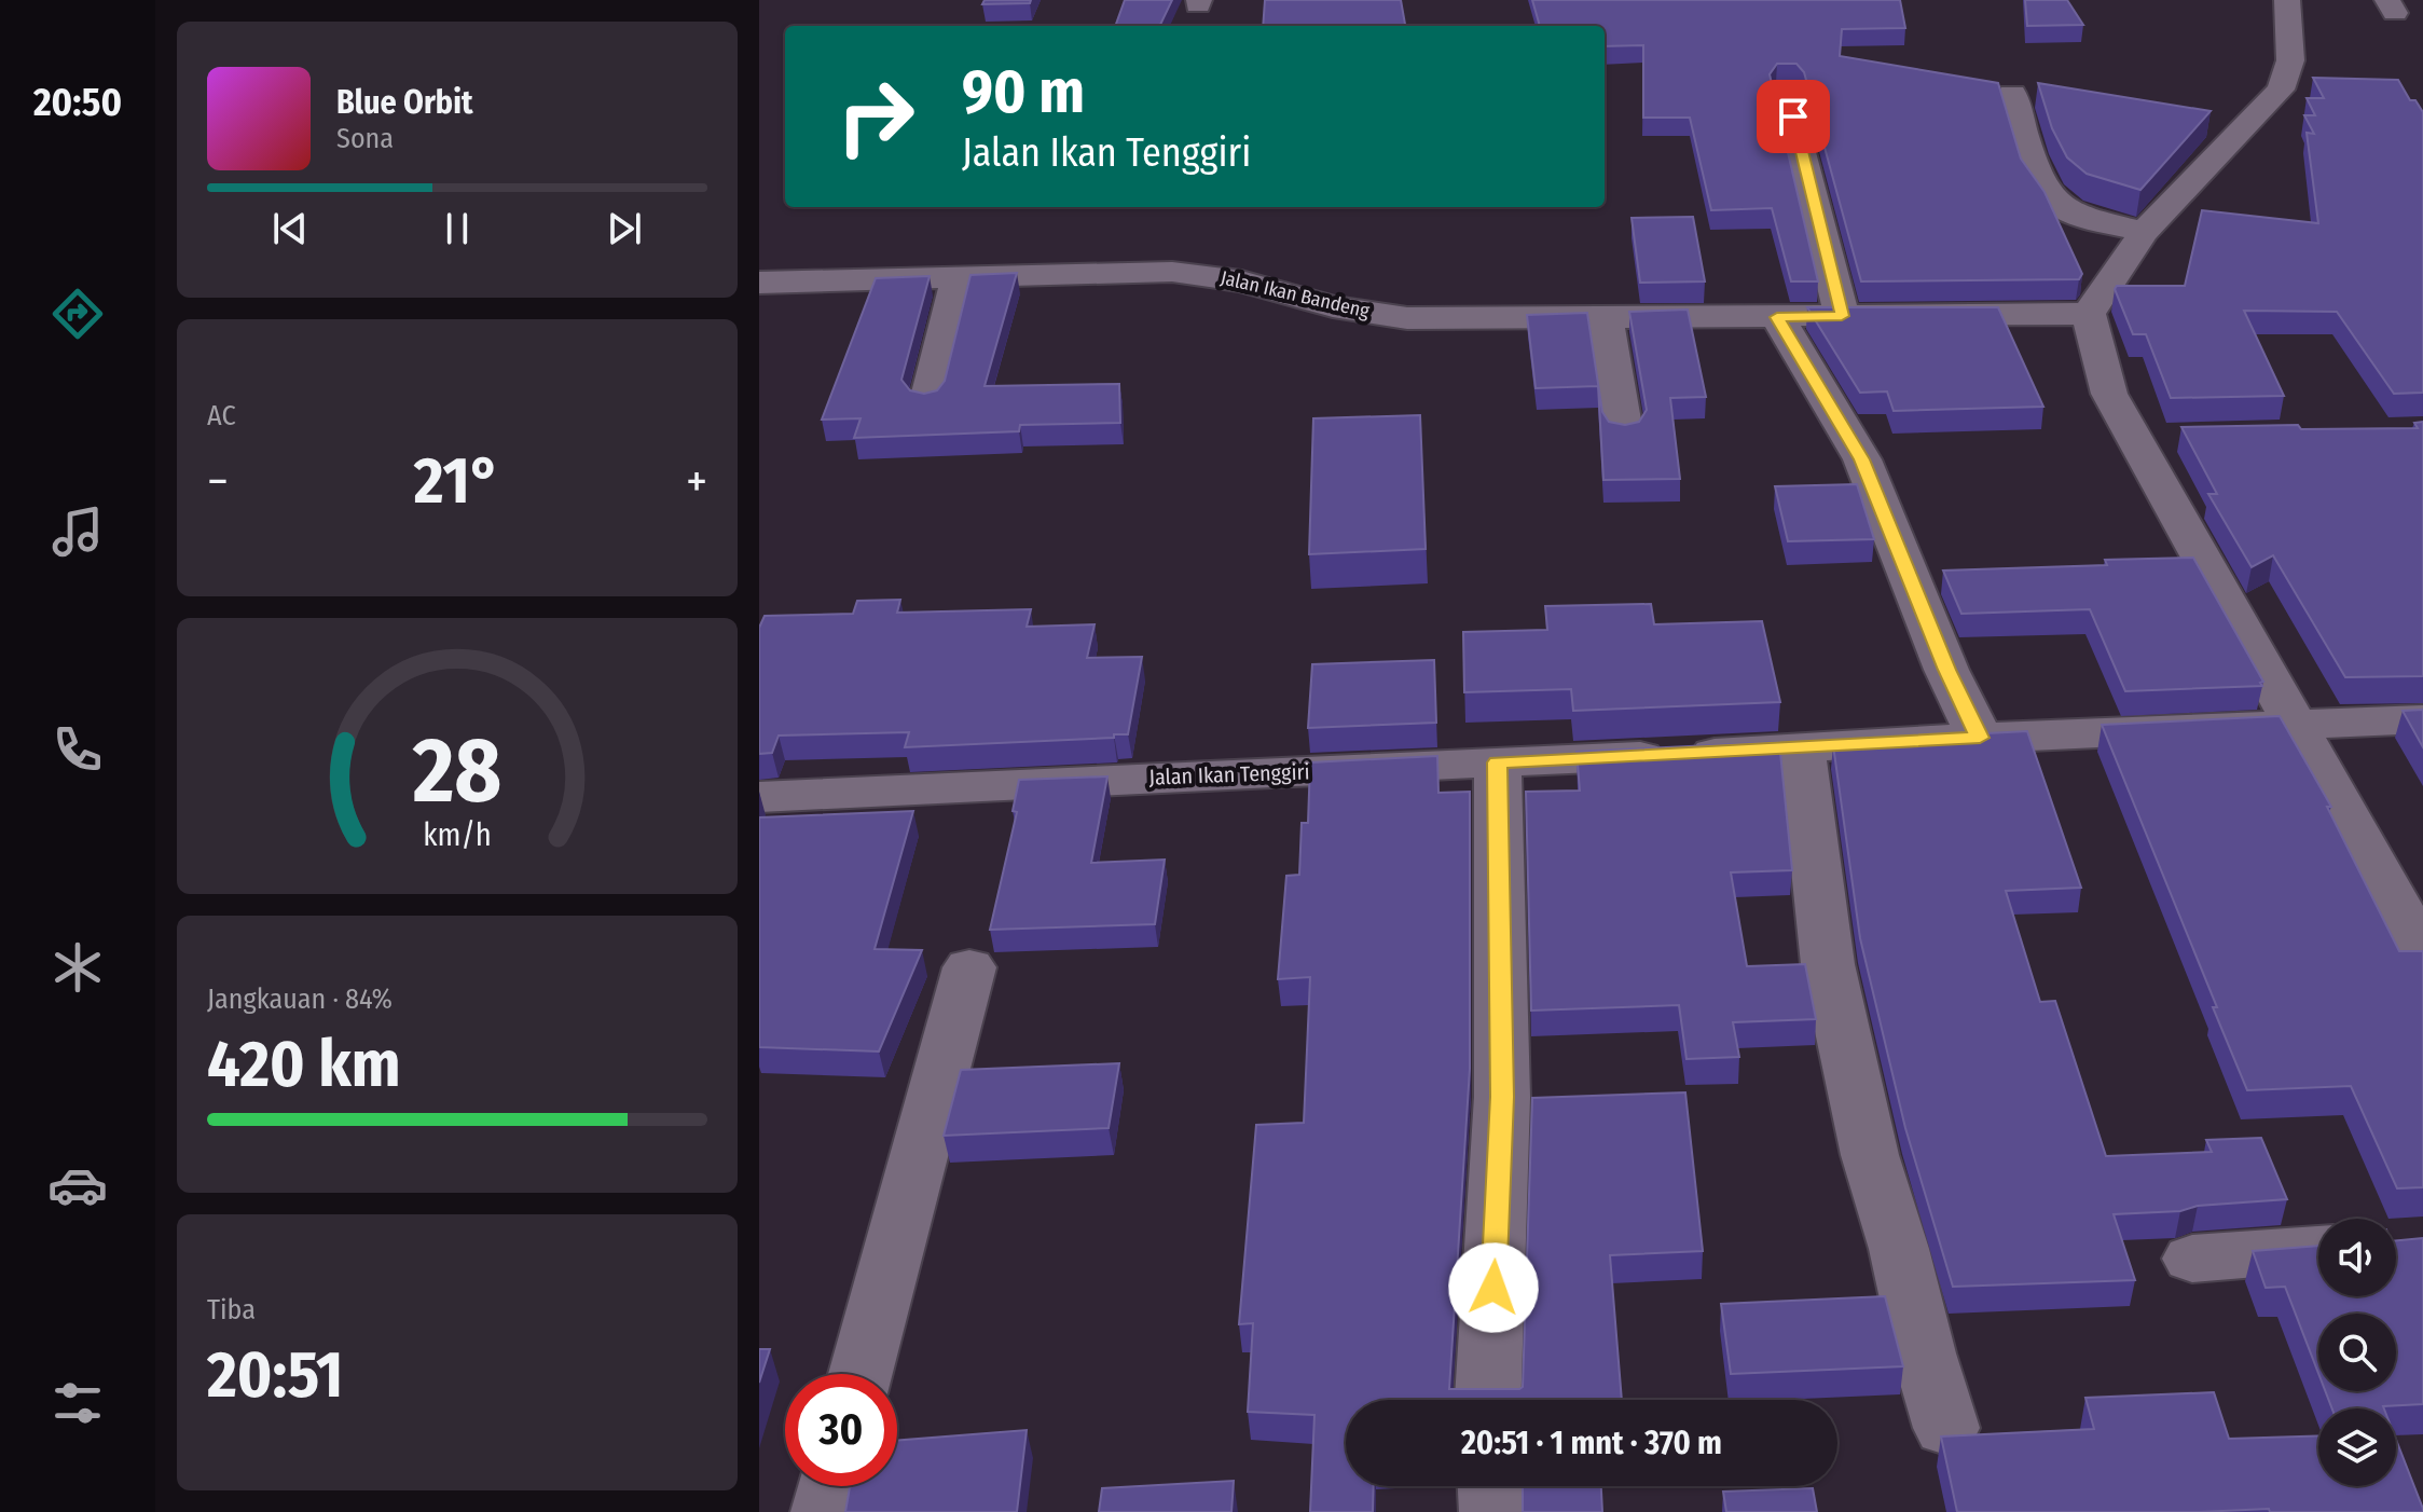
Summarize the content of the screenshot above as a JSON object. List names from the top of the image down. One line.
{"streets":{"street":["Jalan Ikan Bandeng","Jalan Ikan Tenggiri"]},"page":{"tabs":"20:50","turn":["90 m","Jalan Ikan Tenggiri"],"song":["Blue Orbit","Sona"],"tile":["AC",["Jangkauan · 84%","420 km"],["Tiba","20:51"]],"heat":["−","21°","+"],"limit":"30","trip":"20:51 · 1 mnt · 370 m","gauge":["28","km/h"]}}
